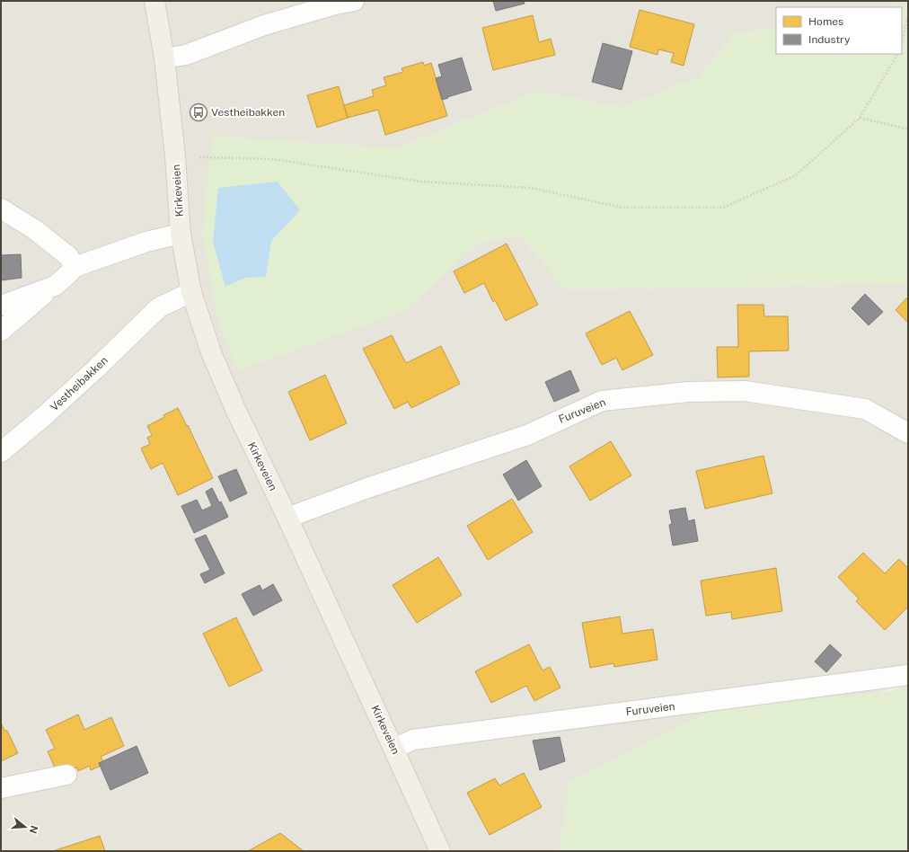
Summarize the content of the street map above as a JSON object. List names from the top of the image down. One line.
{"streets":{"main road":["Kirkeveien"],"street":["Vestheibakken","Furuveien"]},"crossings":[["Kirkeveien","Vestheibakken"],["Kirkeveien","Furuveien"]],"places":{"bus stop":["Vestheibakken"]},"legend":["Homes","Industry"],"north":"right"}
